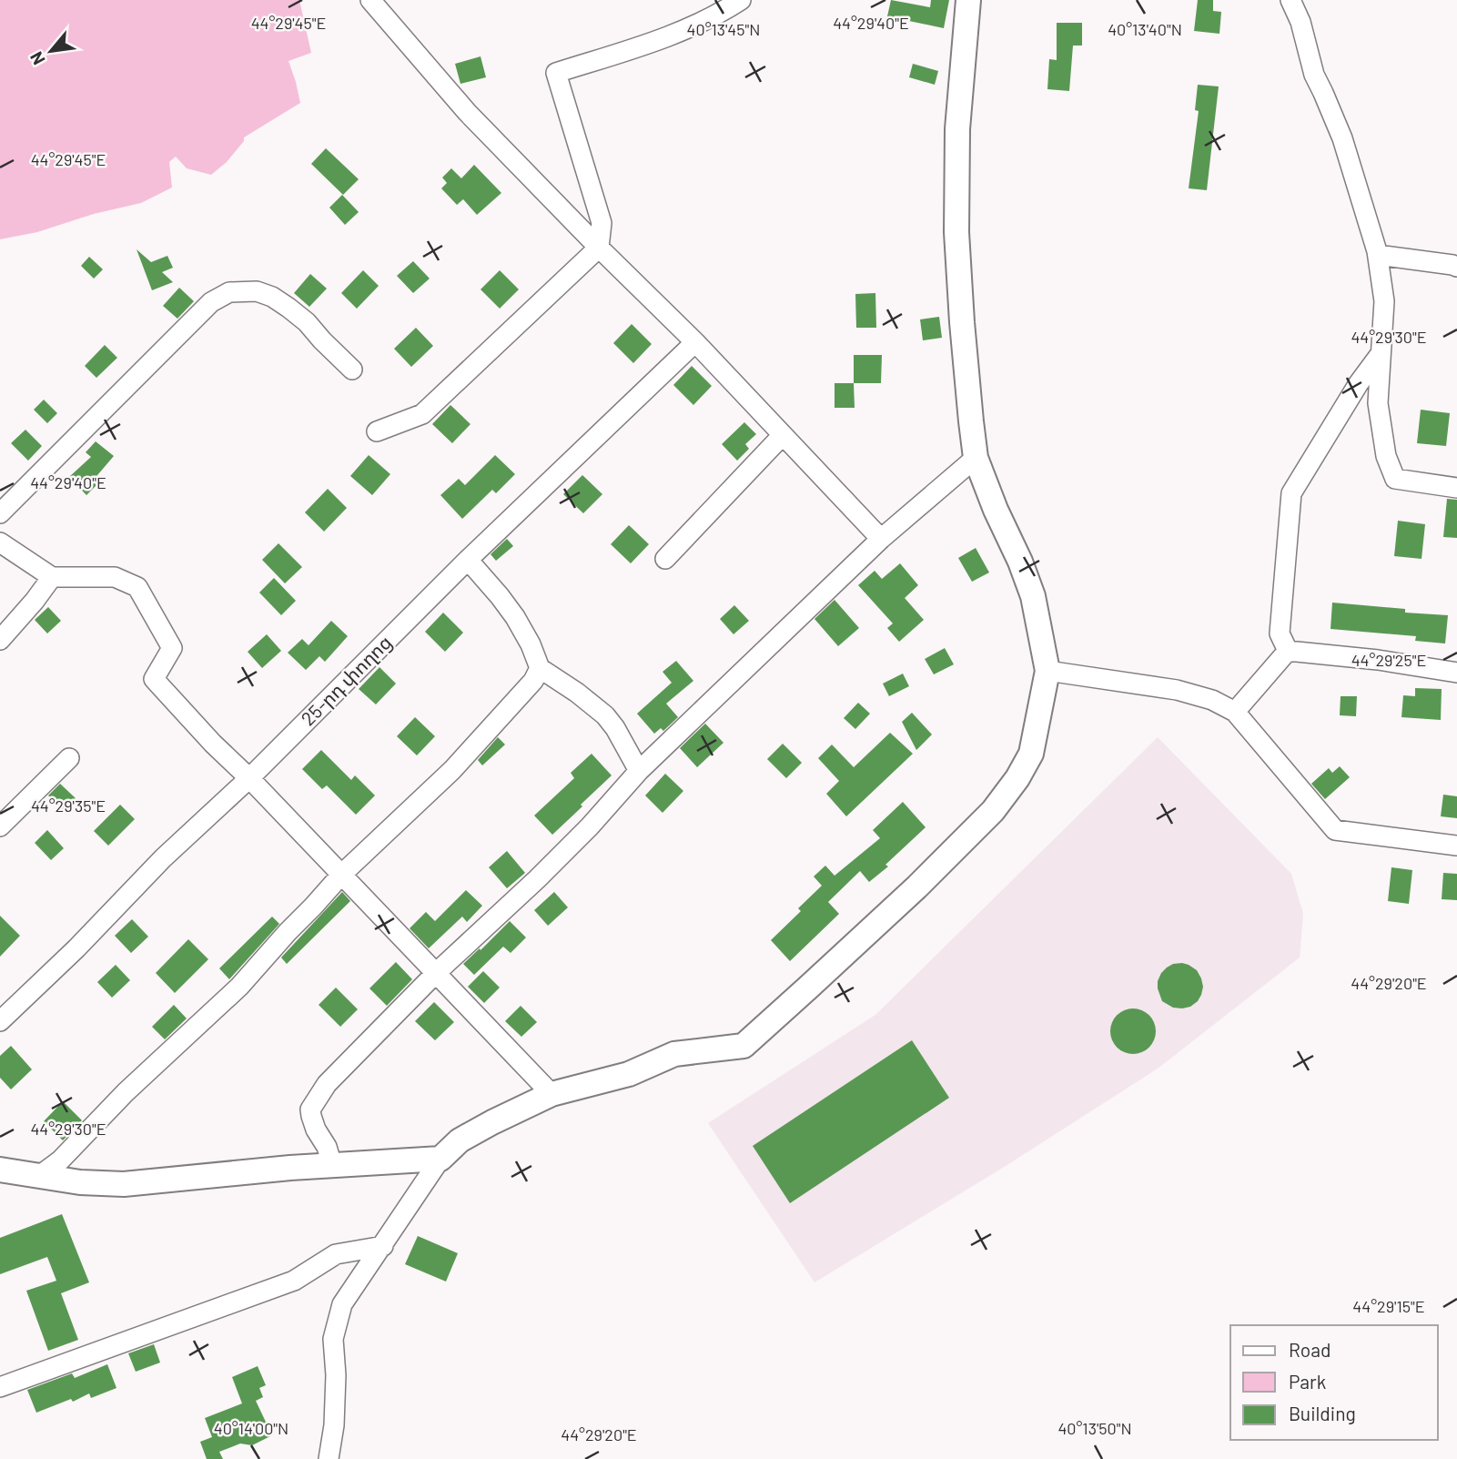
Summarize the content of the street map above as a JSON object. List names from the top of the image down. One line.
{"streets":{"street":["25-րդ փողոց"]},"legend":["Road","Park","Building"],"north":"bottom left","coordinates":["44°29'45\"E","44°29'40\"E","40°13'45\"N","40°13'40\"N","44°29'30\"E","44°29'25\"E","44°29'35\"E","44°29'20\"E","44°29'15\"E","40°14'00\"N","40°13'50\"N"]}
